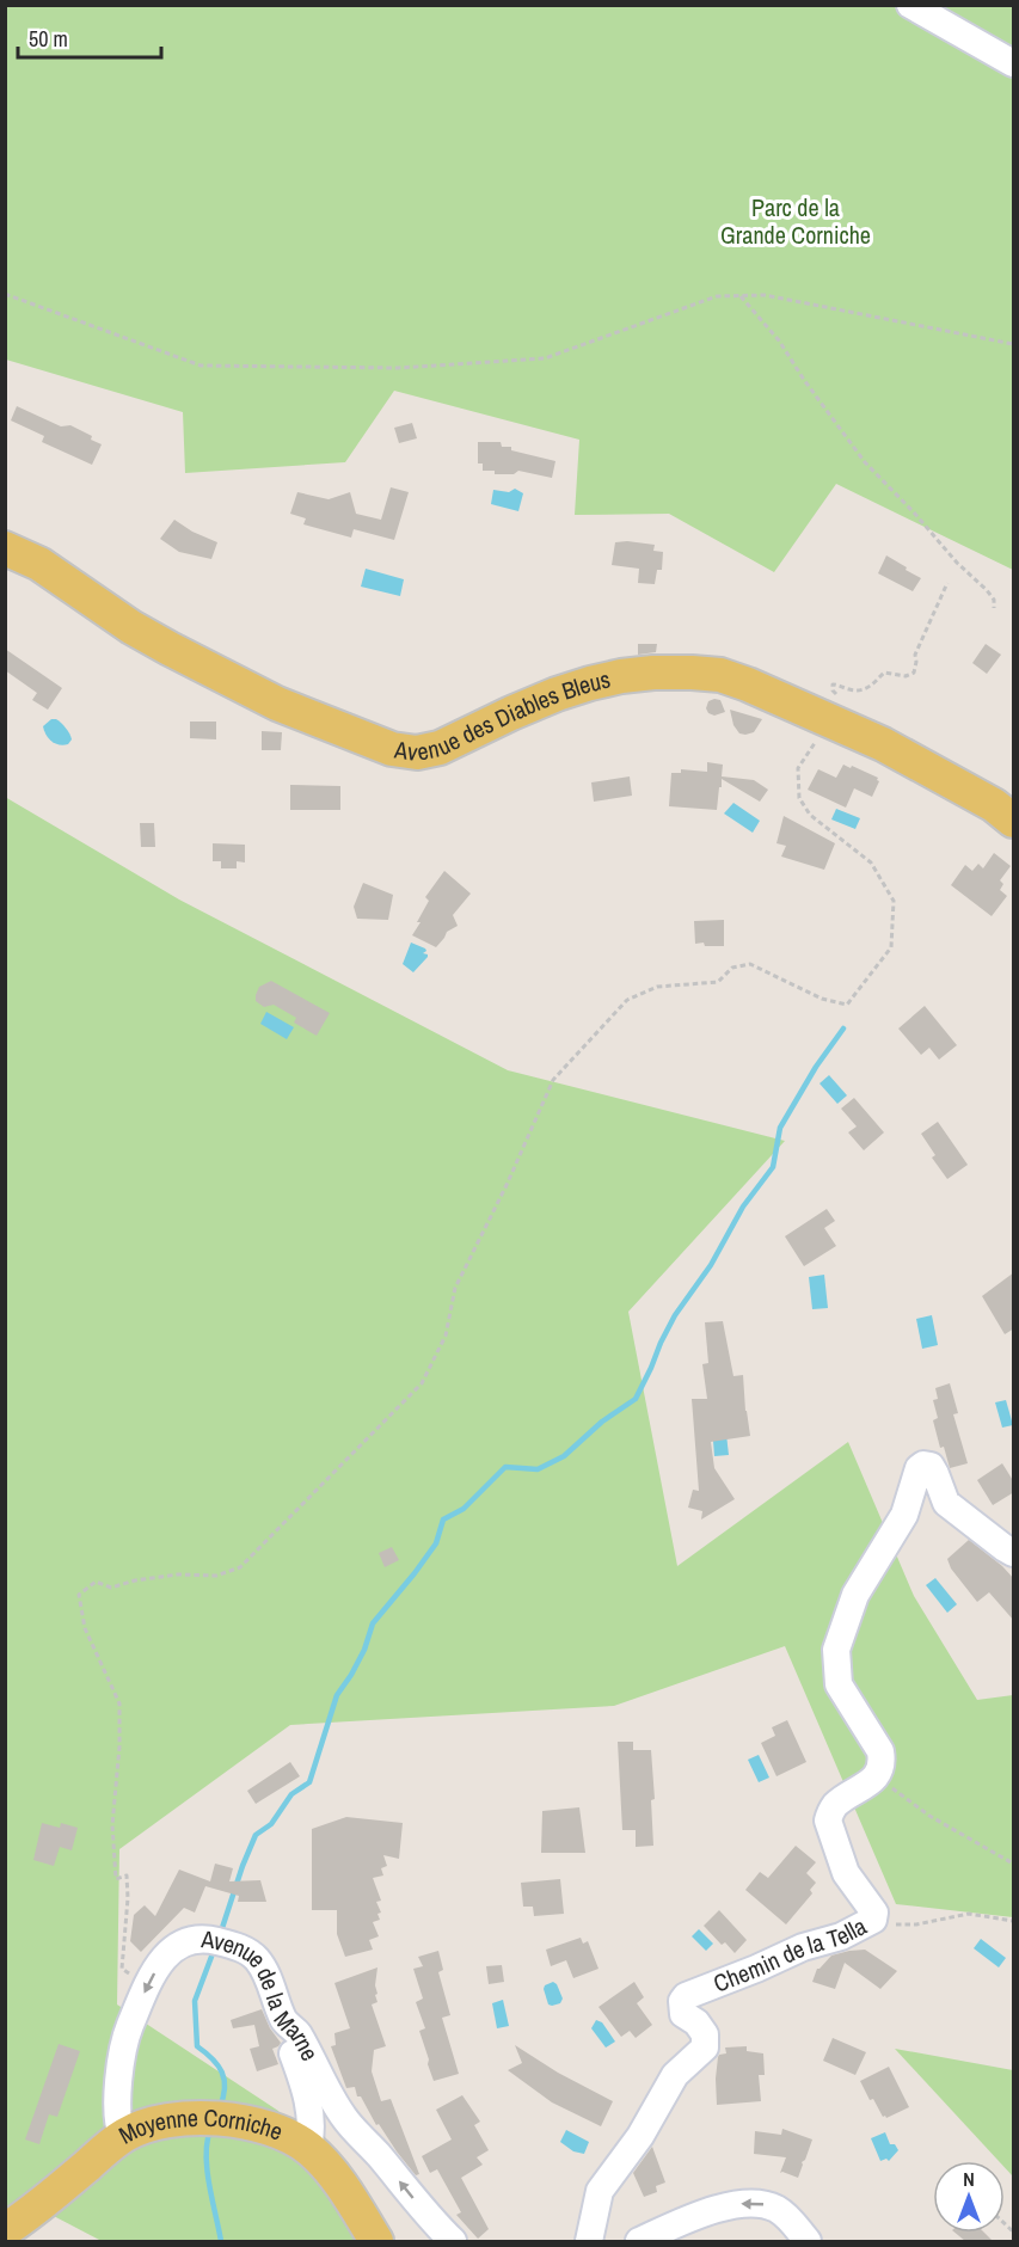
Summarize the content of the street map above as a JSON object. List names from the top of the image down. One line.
{"streets":{"main road":["Avenue des Diables Bleus","Moyenne Corniche"],"street":["Chemin de la Tella","Avenue de la Marne"]},"crossings":[["Avenue de la Marne","Moyenne Corniche"]],"parks":["Parc de la Grande Corniche"],"scale_bar":"50 m","north":"top"}
